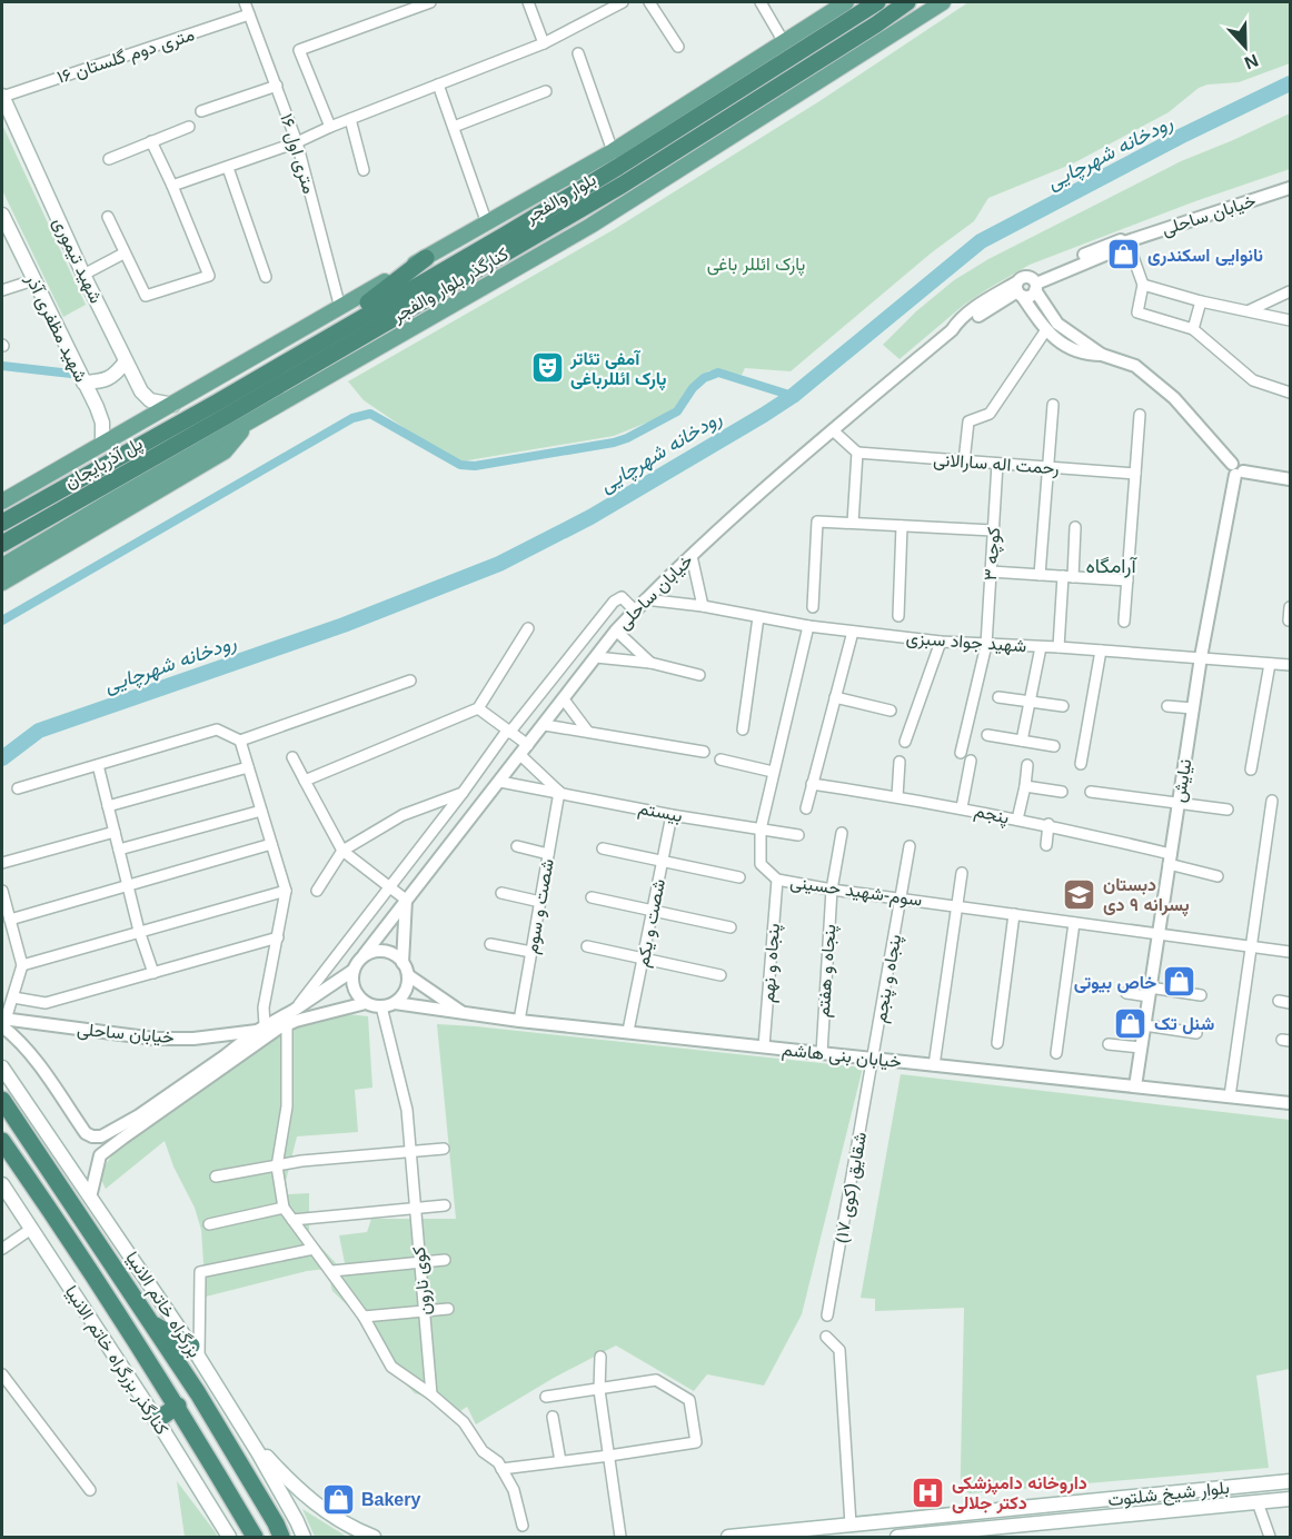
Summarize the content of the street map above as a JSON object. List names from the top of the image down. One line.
{"streets":{"highway":["بلوار والفجر","پل آذربایجان","بزرگراه خاتم الانبیا"],"main road":["شهید تیموری","کنارگذر بلوار والفجر","شهید مظفری آذر","کنارگذر بزرگراه خاتم الانبیا","بلوار شیخ شلتوت"],"street":["۱۶ متری دوم گلستان","۱۶ متری اول","خیابان ساحلی","رحمت اله سارالانی","کوچه ۳","شهید جواد سبزی","نیایش","بیستم","پنجم","سوم-شهید حسینی","شصت و سوم","شصت و یکم","پنجاه و نهم","پنجاه و هفتم","پنجاه و پنجم","خیابان بنی هاشم","شقایق (کوی ۱۷)","کوی نارون"]},"crossings":[["۱۶ متری دوم گلستان","۱۶ متری اول"],["۱۶ متری دوم گلستان","شهید تیموری"],["۱۶ متری اول","کنارگذر بلوار والفجر"],["بلوار والفجر","پل آذربایجان"],["خیابان ساحلی","شهید جواد سبزی"],["خیابان ساحلی","بیستم"],["خیابان ساحلی","خیابان بنی هاشم"],["خیابان ساحلی","کوی نارون"],["شهید تیموری","کنارگذر بلوار والفجر"],["کنارگذر بلوار والفجر","شهید مظفری آذر"],["رحمت اله سارالانی","کوچه ۳"],["کوچه ۳","شهید جواد سبزی"],["شهید جواد سبزی","نیایش"],["شهید جواد سبزی","سوم-شهید حسینی"],["نیایش","پنجم"],["نیایش","سوم-شهید حسینی"],["نیایش","خیابان بنی هاشم"],["بیستم","سوم-شهید حسینی"],["بیستم","شصت و سوم"],["بیستم","شصت و یکم"],["سوم-شهید حسینی","پنجاه و نهم"],["سوم-شهید حسینی","پنجاه و هفتم"],["سوم-شهید حسینی","پنجاه و پنجم"],["شصت و سوم","خیابان بنی هاشم"],["شصت و یکم","خیابان بنی هاشم"],["پنجاه و نهم","خیابان بنی هاشم"],["پنجاه و هفتم","خیابان بنی هاشم"],["پنجاه و پنجم","خیابان بنی هاشم"],["پنجاه و پنجم","شقایق (کوی ۱۷)"],["خیابان بنی هاشم","شقایق (کوی ۱۷)"],["خیابان بنی هاشم","کوی نارون"]],"districts":["آرامگاه"],"water":["رودخانه شهرچایی"],"parks":["پارک ائللر باغی"],"places":{"shop":["نانوایی اسکندری","خاص بیوتی","شنل تک","Bakery"],"theatre":["آمفی تئاتر پارک ائللرباغی"],"school or university":["دبستان پسرانه ۹ دی"],"hospital":["داروخانه دامپزشکی دکتر جلالی"]},"north":"bottom"}
